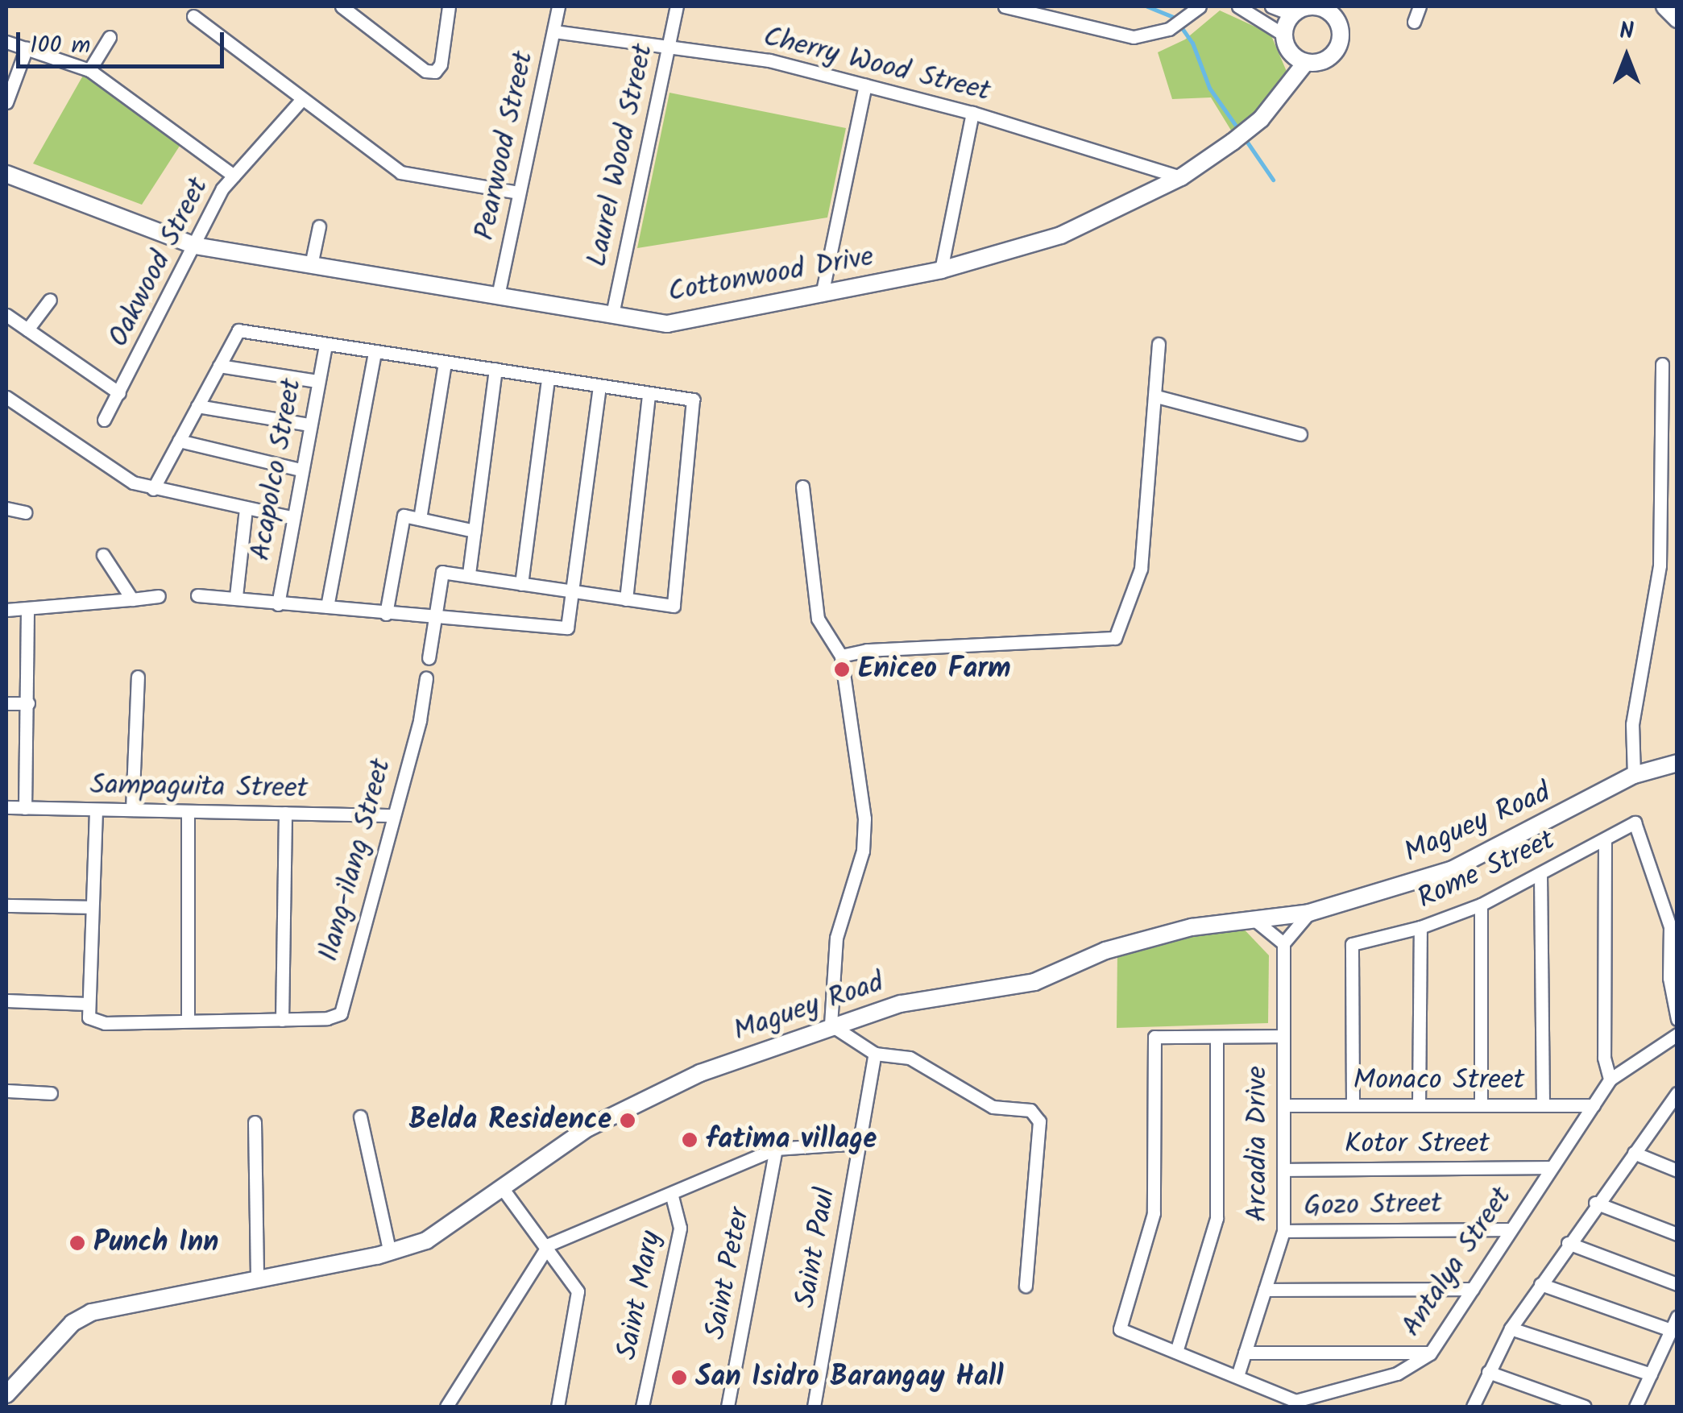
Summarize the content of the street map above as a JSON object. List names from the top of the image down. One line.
{"streets":{"street":["Cherry Wood Street","Pearwood Street","Laurel Wood Street","Oakwood Street","Cottonwood Drive","Acapolco Street","Sampaguita Street","Maguey Road","Ilang-ilang Street","Rome Street","Monaco Street","Arcadia Drive","Kotor Street","Gozo Street","Saint Paul","Antalya Street","Saint Peter","Saint Mary"]},"crossings":[["Cherry Wood Street","Pearwood Street"],["Cherry Wood Street","Laurel Wood Street"],["Cherry Wood Street","Cottonwood Drive"],["Pearwood Street","Cottonwood Drive"],["Laurel Wood Street","Cottonwood Drive"],["Oakwood Street","Cottonwood Drive"],["Sampaguita Street","Ilang-ilang Street"],["Rome Street","Monaco Street"],["Monaco Street","Arcadia Drive"],["Monaco Street","Antalya Street"],["Arcadia Drive","Kotor Street"],["Arcadia Drive","Gozo Street"],["Arcadia Drive","Antalya Street"],["Kotor Street","Antalya Street"],["Gozo Street","Antalya Street"]],"places":["Eniceo Farm","Belda Residence","fatima village","Punch Inn","San Isidro Barangay Hall"],"scale_bar":"100 m","north":"top"}
